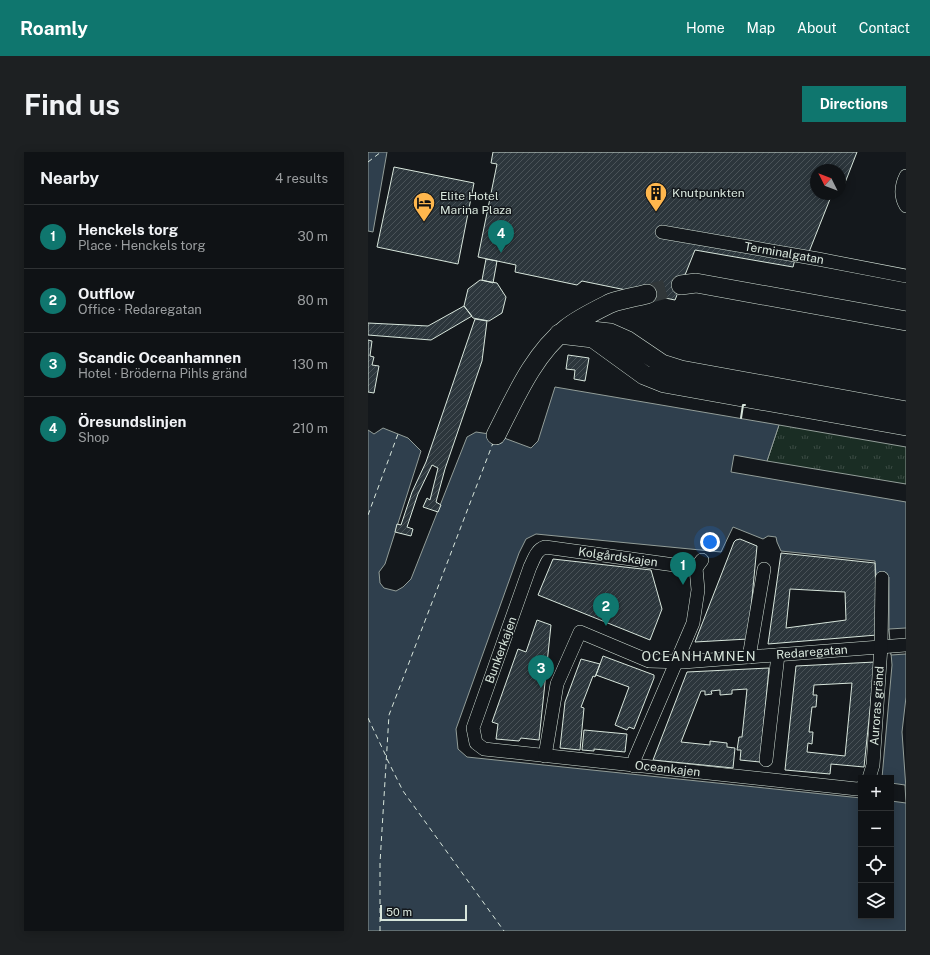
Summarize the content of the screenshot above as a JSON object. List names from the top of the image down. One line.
{"streets":{"street":["Terminalgatan","Kolgårdskajen","Bunkerkajen","Redaregatan","Auroras gränd","Oceankajen"]},"crossings":[["Kolgårdskajen","Bunkerkajen"],["Kolgårdskajen","Redaregatan"],["Bunkerkajen","Oceankajen"],["Redaregatan","Auroras gränd"],["Redaregatan","Oceankajen"]],"districts":["OCEANHAMNEN"],"places":{"building":["Knutpunkten"],"hotel":["Elite Hotel Marina Plaza"]},"scale_bar":"50 m","north":"top left","page":{"header":"Roamly","nav":["Home","Map","About","Contact"],"buttons":"Directions","title":"Find us","heading":["Nearby","4 results"],"list":[{"mark":"1","name":"Henckels torg","note":"Place · Henckels torg","value":"30 m"},{"mark":"2","name":"Outflow","note":"Office · Redaregatan","value":"80 m"},{"mark":"3","name":"Scandic Oceanhamnen","note":"Hotel · Bröderna Pihls gränd","value":"130 m"},{"mark":"4","name":"Öresundslinjen","note":"Shop","value":"210 m"}],"pins":["4","1","2","3"],"map_buttons":["+","−"],"scale":"50 m"}}
